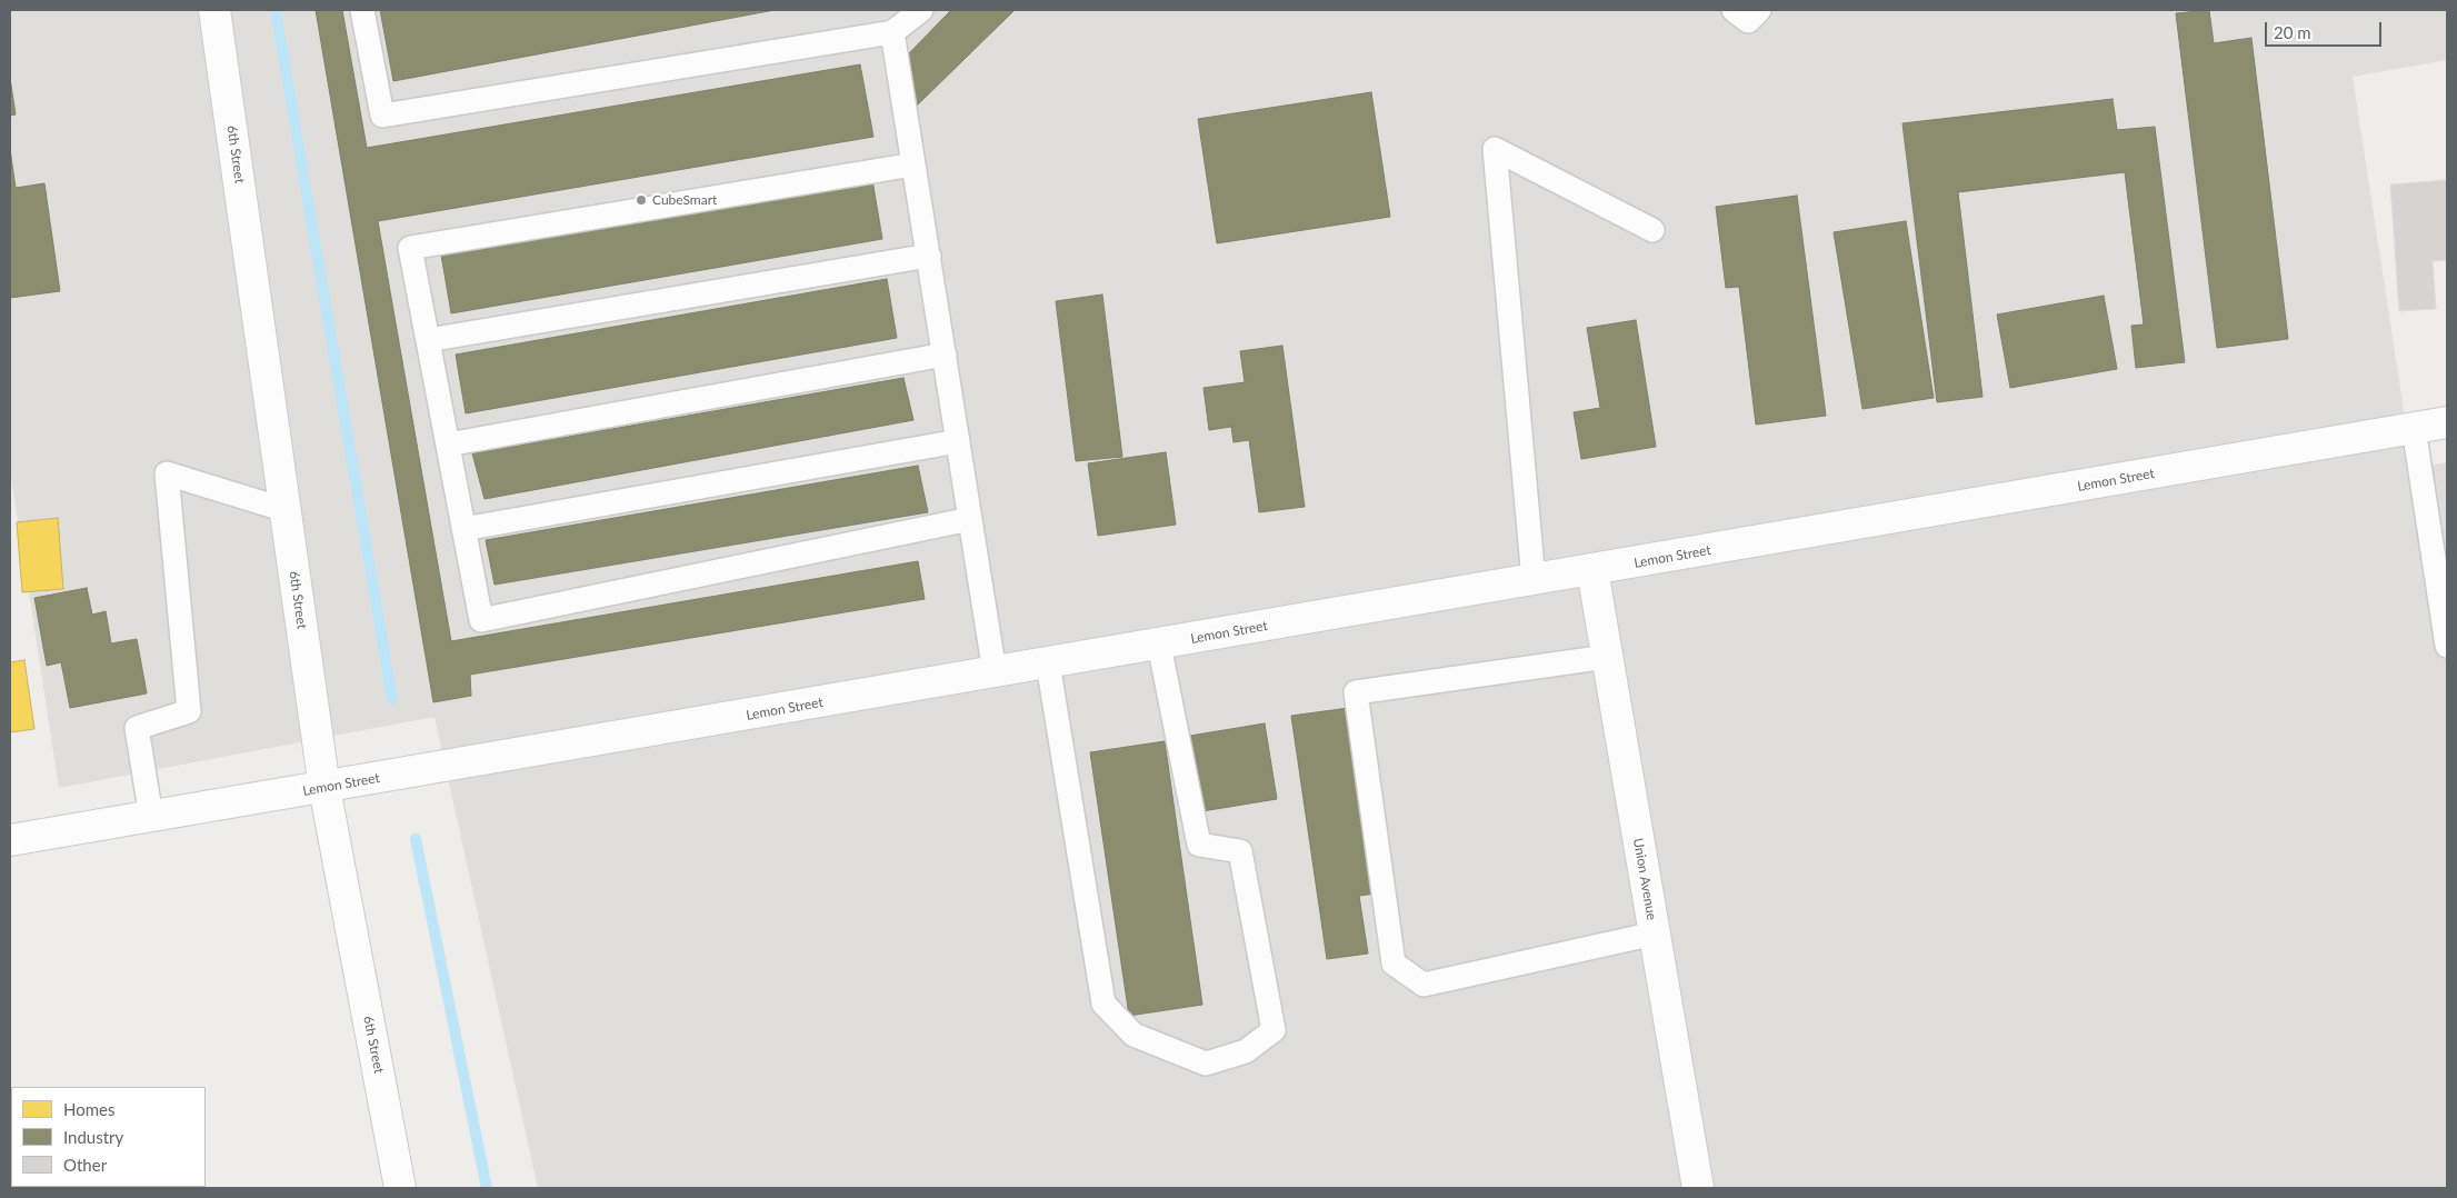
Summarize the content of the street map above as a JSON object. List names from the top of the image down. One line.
{"streets":{"street":["6th Street","Lemon Street","Union Avenue"]},"crossings":[["6th Street","Lemon Street"],["Lemon Street","Union Avenue"]],"places":["CubeSmart"],"legend":["Homes","Industry","Other"],"scale_bar":"20 m"}
